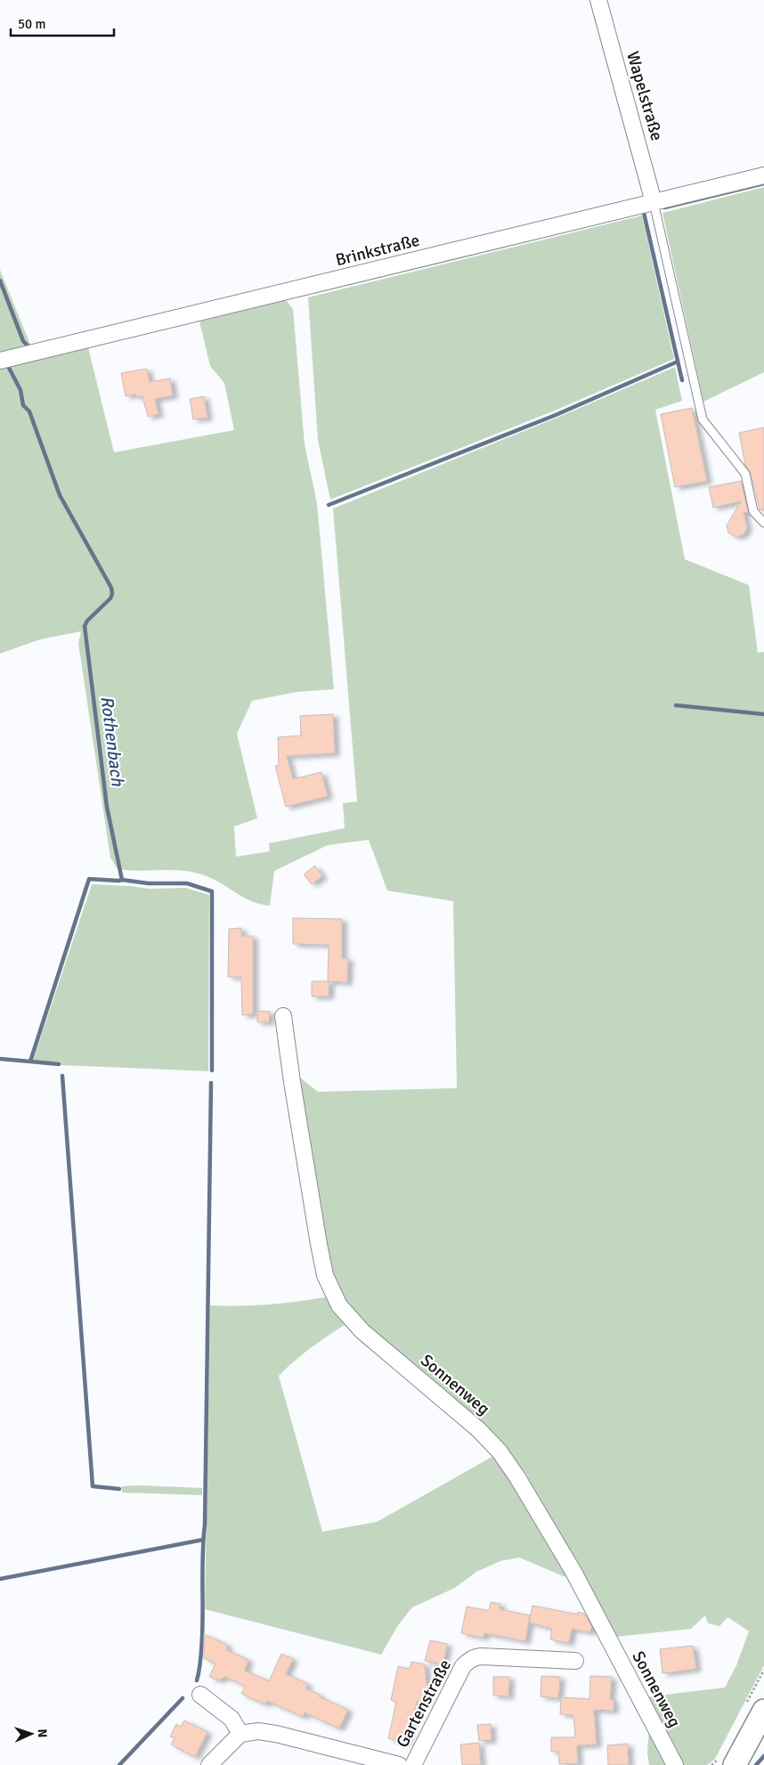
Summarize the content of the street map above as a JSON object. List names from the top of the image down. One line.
{"streets":{"street":["Wapelstraße","Brinkstraße","Sonnenweg","Gartenstraße"]},"crossings":[["Wapelstraße","Brinkstraße"]],"water":["Rothenbach"],"scale_bar":"50 m","north":"right"}
